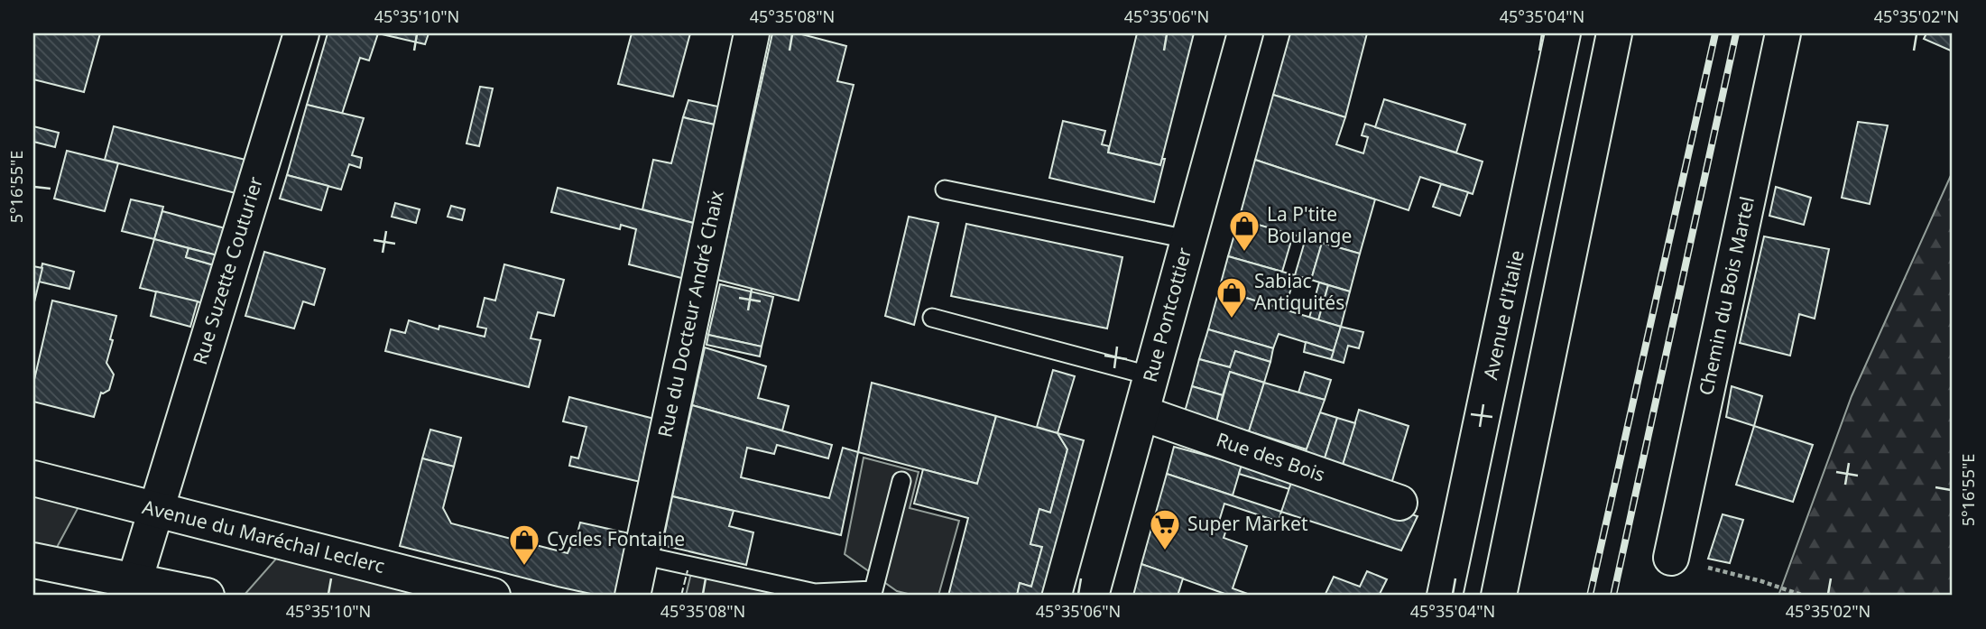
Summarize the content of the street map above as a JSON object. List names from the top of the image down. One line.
{"streets":{"street":["Rue Suzette Couturier","Chemin du Bois Martel","Rue du Docteur André Chaix","Rue Pontcottier","Avenue d'Italie","Rue des Bois","Avenue du Maréchal Leclerc"]},"crossings":[["Rue Suzette Couturier","Avenue du Maréchal Leclerc"],["Rue Pontcottier","Rue des Bois"]],"places":{"shop":["La P'tite Boulange","Sabiac Antiquités","Cycles Fontaine"],"supermarket":["Super Market"]},"coordinates":["45°35'10\"N","45°35'08\"N","45°35'06\"N","45°35'04\"N","45°35'02\"N","5°16'55\"E"]}
